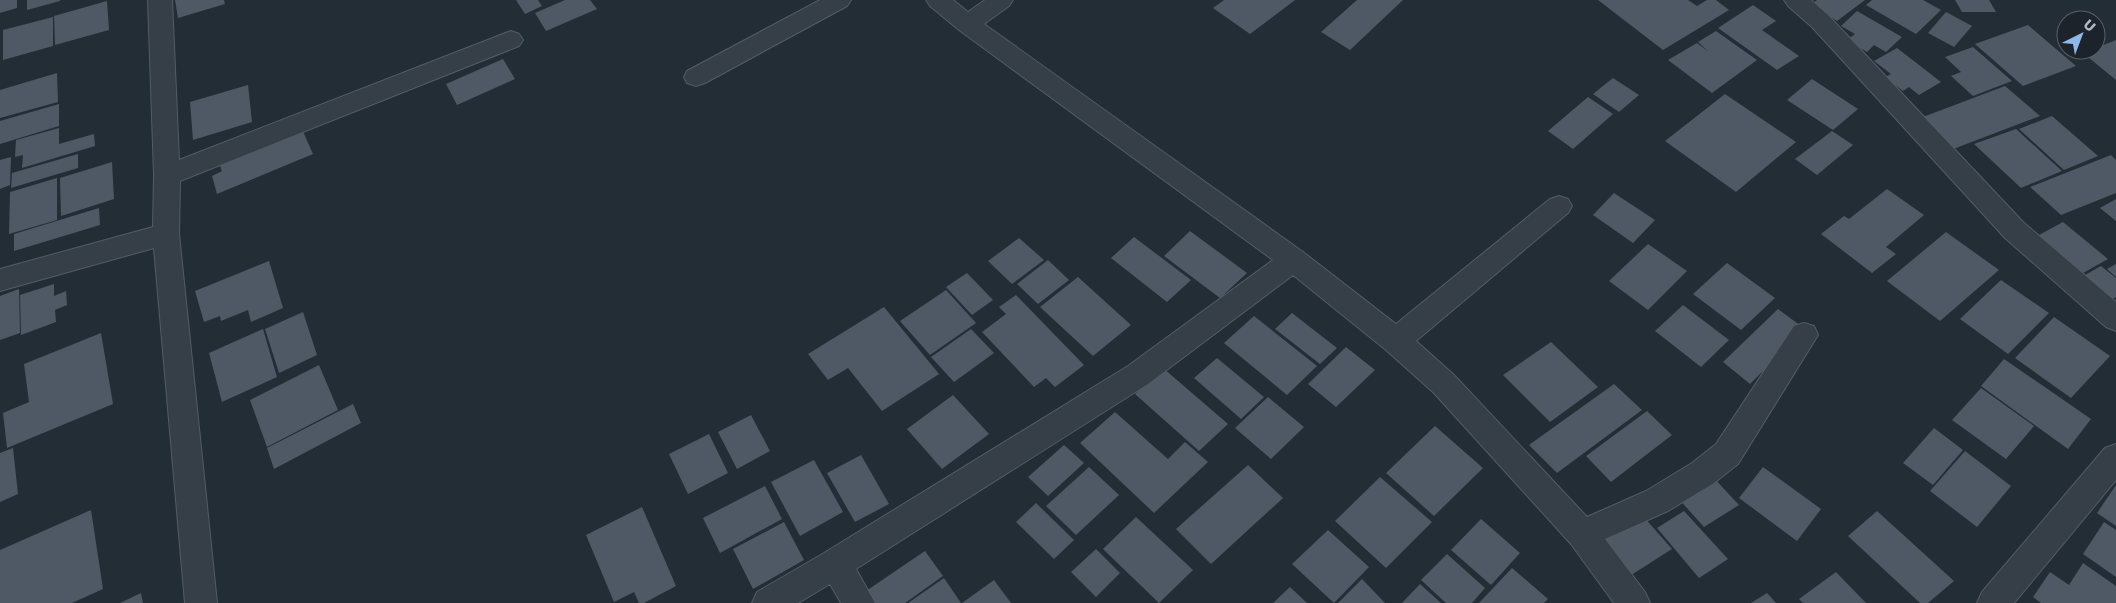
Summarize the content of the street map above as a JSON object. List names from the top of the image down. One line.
{"north":"top right"}
